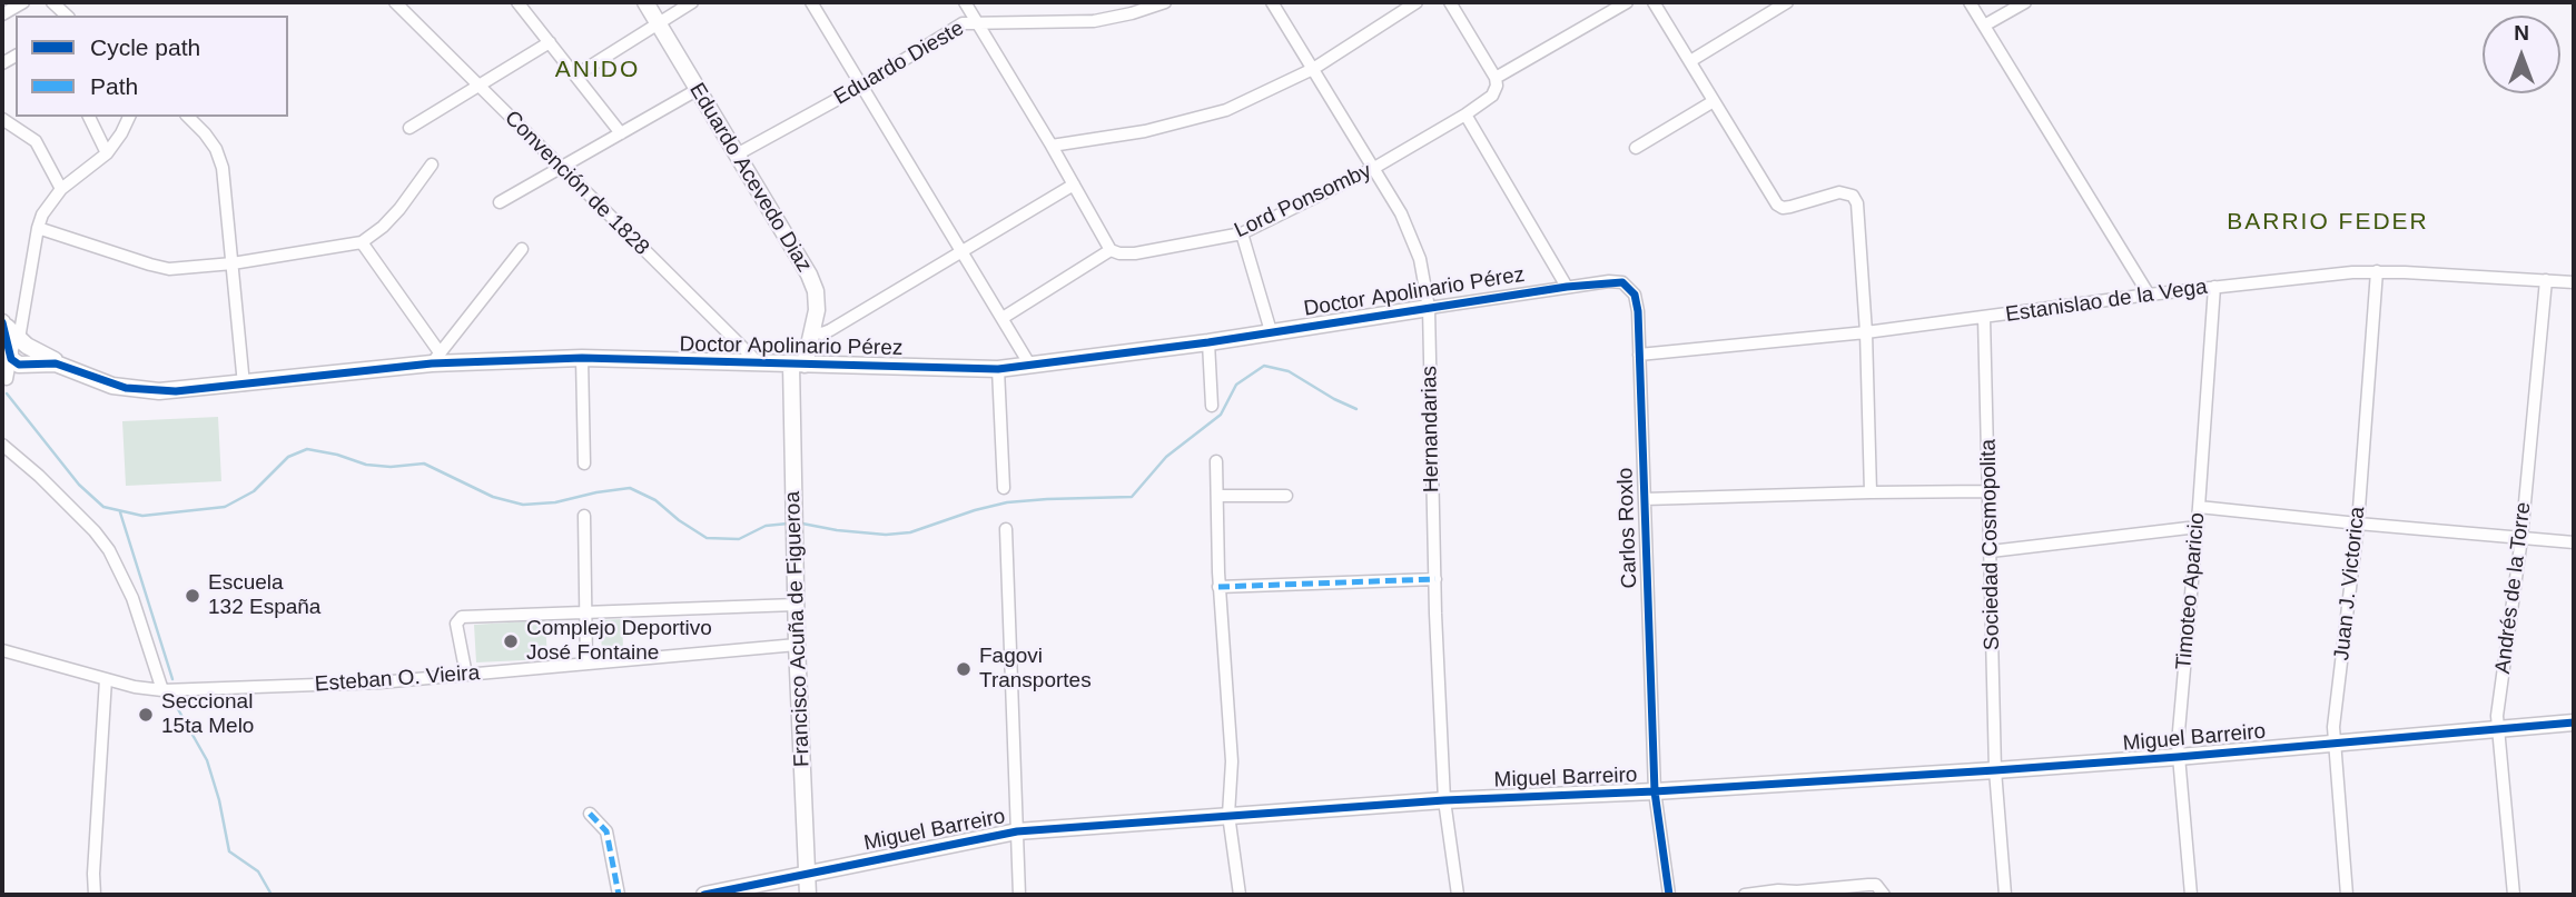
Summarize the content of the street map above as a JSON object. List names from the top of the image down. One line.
{"streets":{"street":["Eduardo Dieste","Eduardo Acevedo Diaz","Convención de 1828","Lord Ponsomby","Doctor Apolinario Pérez","Estanislao de la Vega","Hernandarias","Carlos Roxlo","Sociedad Cosmopolita","Juan J. Victorica","Andrés de la Torre","Timoteo Aparicio","Francisco Acuña de Figueroa","Esteban O. Vieira","Miguel Barreiro"]},"crossings":[["Eduardo Dieste","Eduardo Acevedo Diaz"],["Eduardo Acevedo Diaz","Doctor Apolinario Pérez"],["Eduardo Acevedo Diaz","Francisco Acuña de Figueroa"],["Convención de 1828","Doctor Apolinario Pérez"],["Lord Ponsomby","Hernandarias"],["Doctor Apolinario Pérez","Hernandarias"],["Doctor Apolinario Pérez","Carlos Roxlo"],["Doctor Apolinario Pérez","Francisco Acuña de Figueroa"],["Estanislao de la Vega","Carlos Roxlo"],["Estanislao de la Vega","Sociedad Cosmopolita"],["Estanislao de la Vega","Juan J. Victorica"],["Estanislao de la Vega","Andrés de la Torre"],["Estanislao de la Vega","Timoteo Aparicio"],["Hernandarias","Miguel Barreiro"],["Carlos Roxlo","Miguel Barreiro"],["Sociedad Cosmopolita","Miguel Barreiro"],["Juan J. Victorica","Miguel Barreiro"],["Andrés de la Torre","Miguel Barreiro"],["Timoteo Aparicio","Miguel Barreiro"],["Francisco Acuña de Figueroa","Esteban O. Vieira"],["Francisco Acuña de Figueroa","Miguel Barreiro"]],"districts":["ANIDO","BARRIO FEDER"],"places":["Escuela 132 España","Complejo Deportivo José Fontaine","Fagovi Transportes","Seccional 15ta Melo"],"legend":["Cycle path","Path"],"north":"top"}
